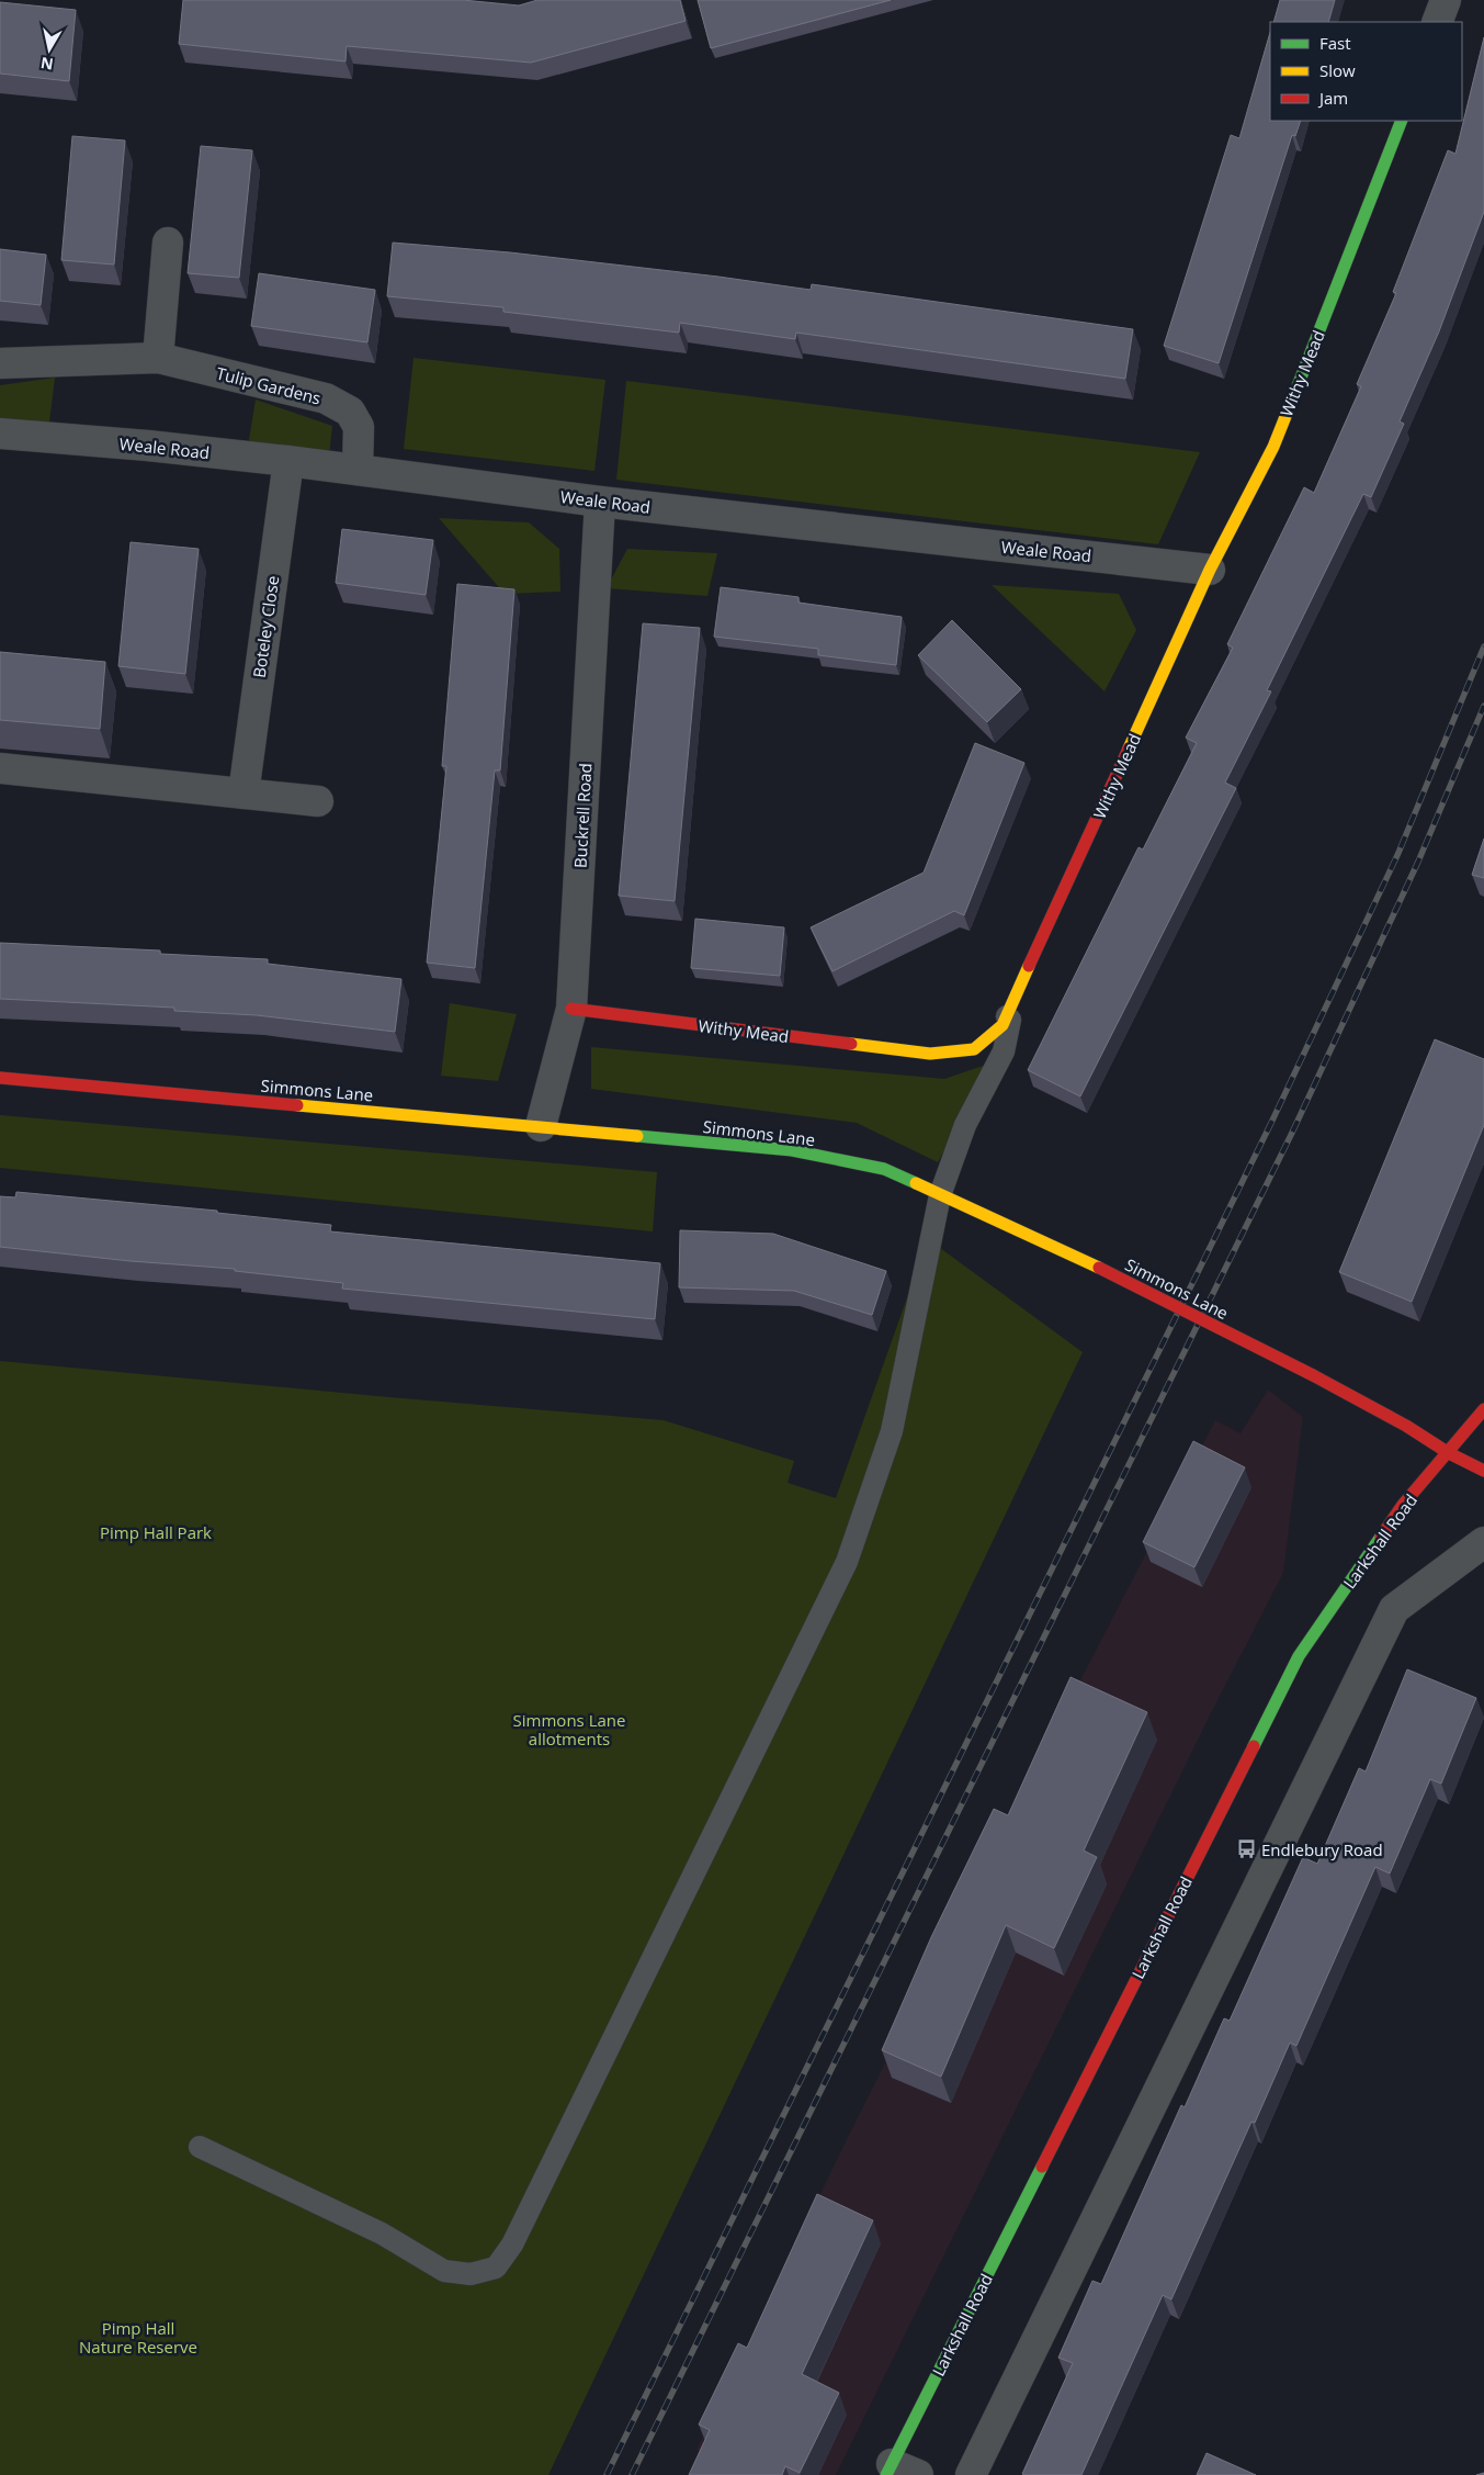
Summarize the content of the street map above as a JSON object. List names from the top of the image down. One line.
{"streets":{"street":["Withy Mead","Tulip Gardens","Weale Road","Boteley Close","Buckrell Road","Simmons Lane","Larkshall Road"]},"crossings":[["Withy Mead","Weale Road"],["Withy Mead","Buckrell Road"],["Tulip Gardens","Weale Road"],["Weale Road","Boteley Close"],["Weale Road","Buckrell Road"],["Buckrell Road","Simmons Lane"],["Simmons Lane","Larkshall Road"]],"parks":["Pimp Hall Park","Simmons Lane allotments","Pimp Hall Nature Reserve"],"places":{"bus stop":["Endlebury Road"]},"legend":["Fast","Slow","Jam"],"north":"bottom"}
